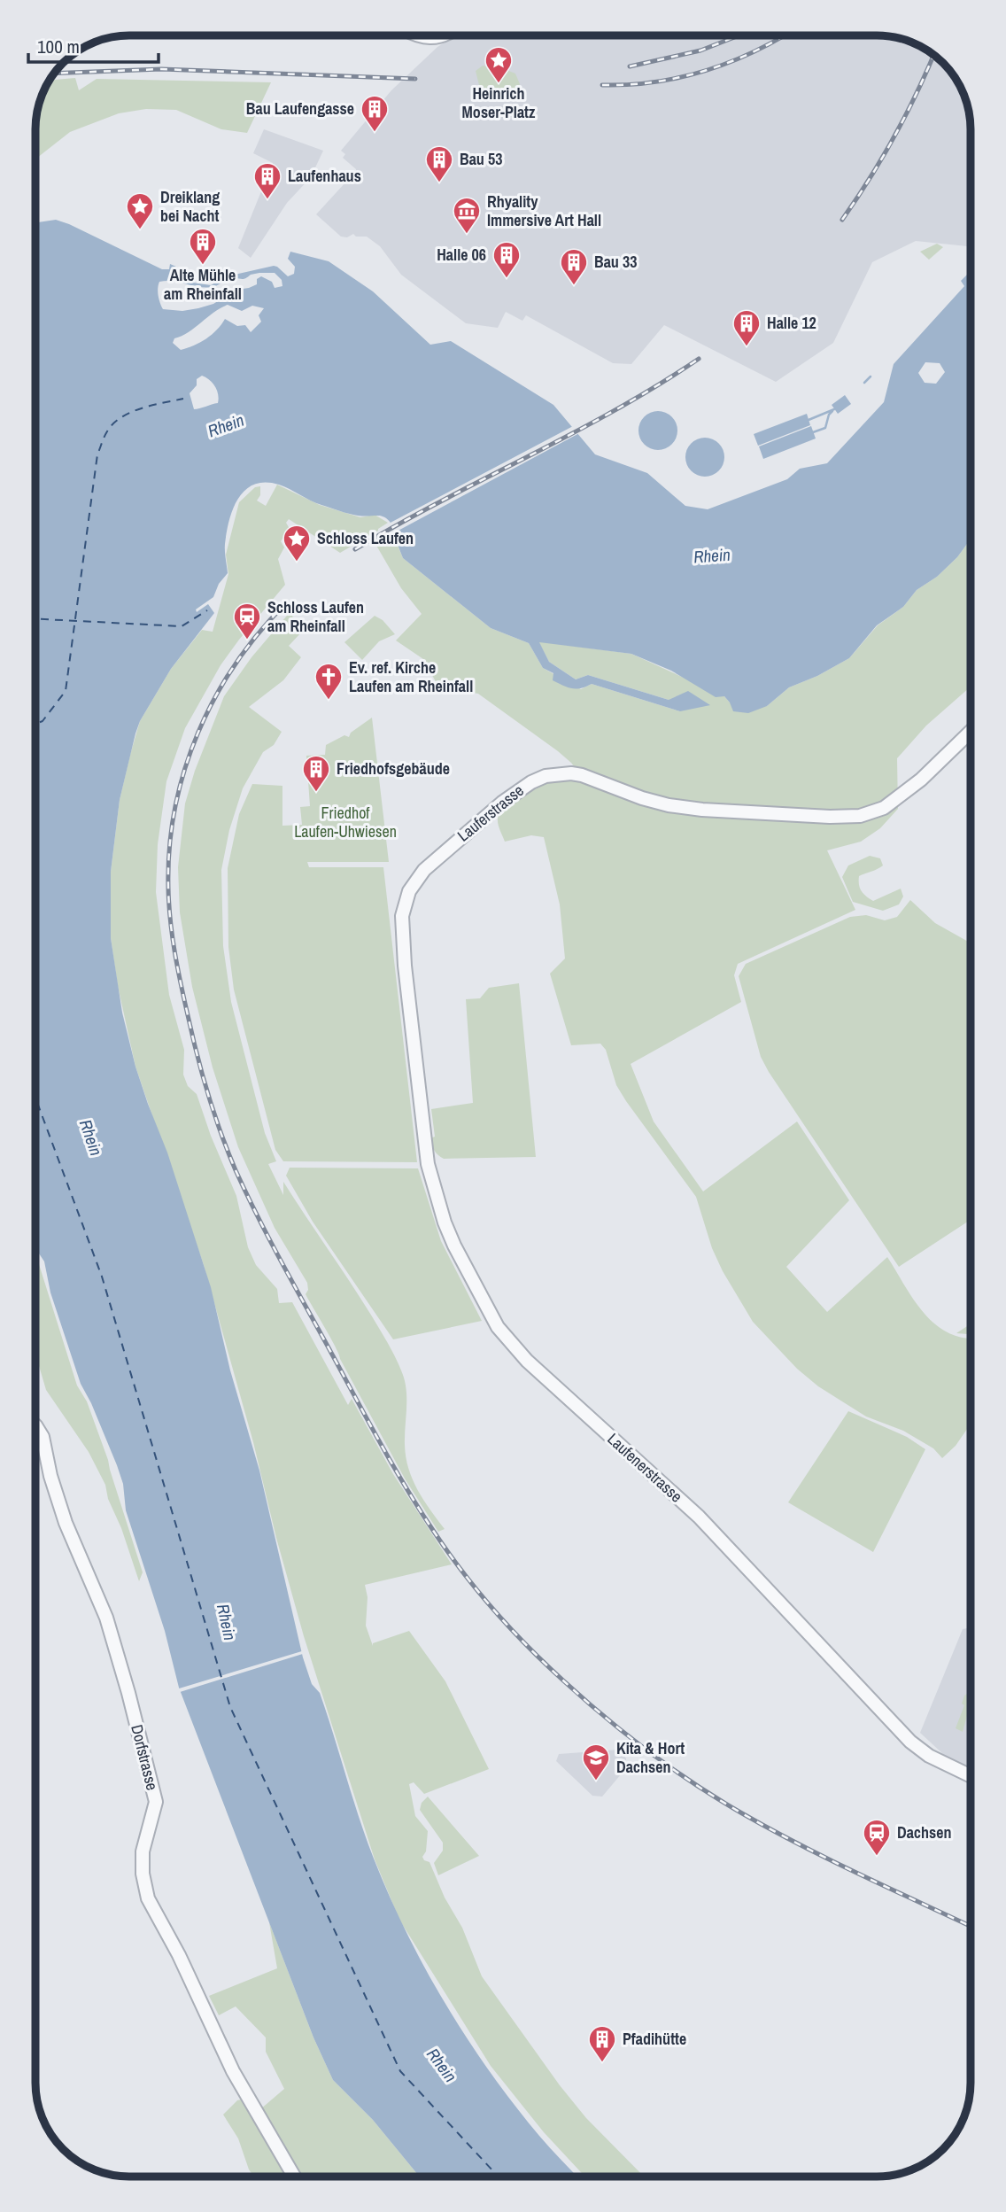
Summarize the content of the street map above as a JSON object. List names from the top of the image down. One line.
{"streets":{"street":["Lauferstrasse","Laufenerstrasse","Dorfstrasse"]},"crossings":[["Lauferstrasse","Laufenerstrasse"]],"water":["Rhein"],"parks":["Friedhof Laufen-Uhwiesen"],"places":{"place":["Heinrich Moser-Platz","Dreiklang bei Nacht","Schloss Laufen"],"building":["Bau Laufengasse","Bau 53","Laufenhaus","Alte Mühle am Rheinfall","Halle 06","Bau 33","Halle 12","Friedhofsgebäude","Pfadihütte"],"museum":["Rhyality Immersive Art Hall"],"station":["Schloss Laufen am Rheinfall","Dachsen"],"church":["Ev. ref. Kirche Laufen am Rheinfall"],"school or university":["Kita & Hort Dachsen"]},"scale_bar":"100 m"}
